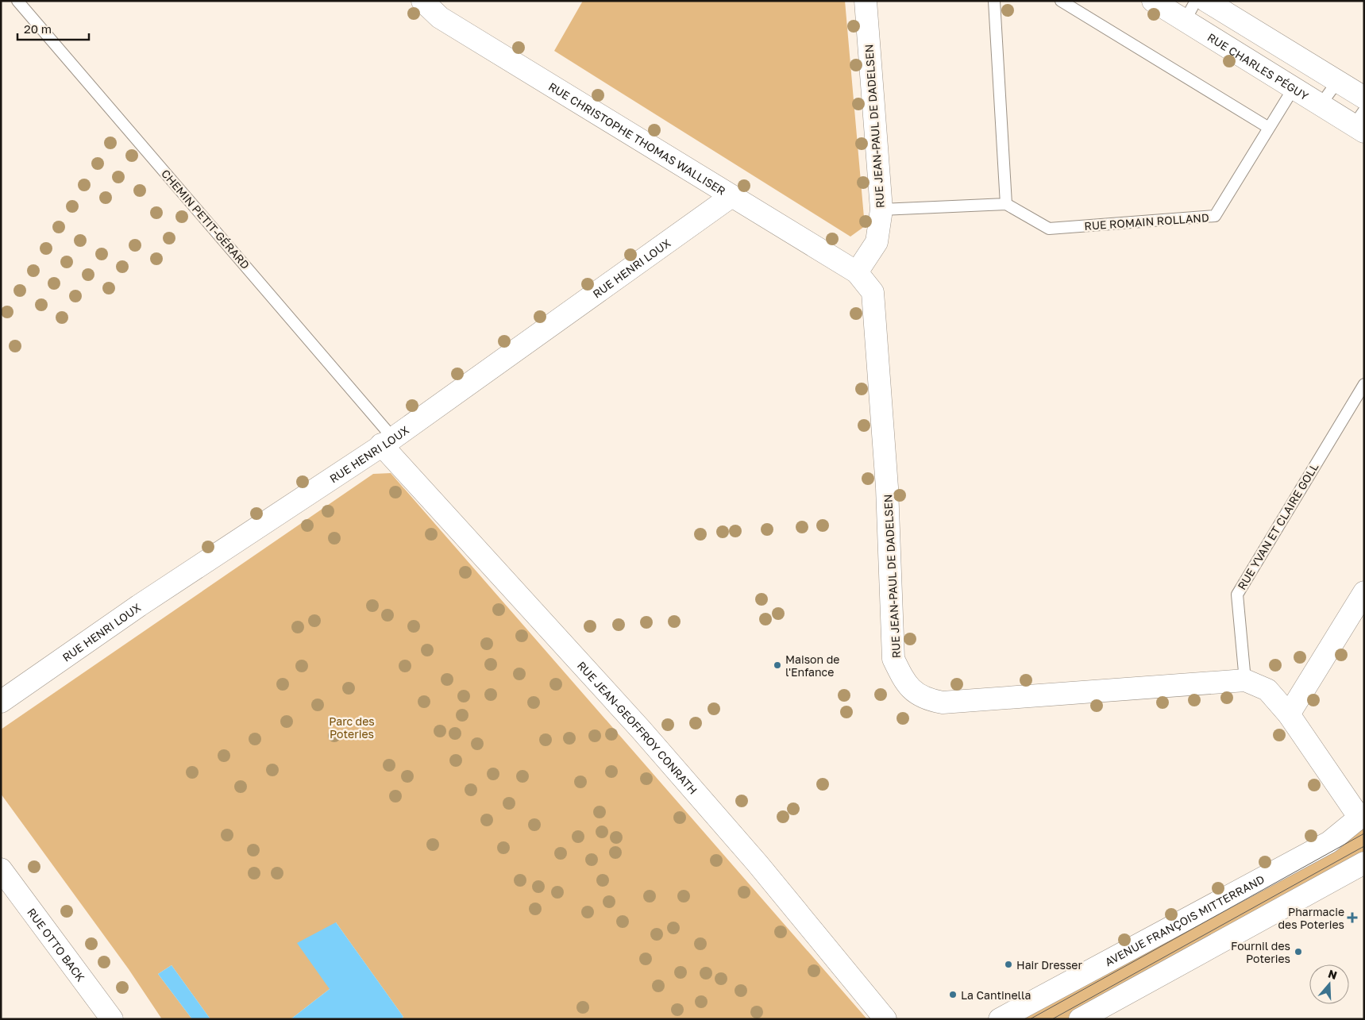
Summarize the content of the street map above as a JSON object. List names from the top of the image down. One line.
{"streets":{"street":["RUE CHARLES PÉGUY","RUE JEAN-PAUL DE DADELSEN","RUE CHRISTOPHE THOMAS WALLISER","RUE HENRI LOUX","RUE JEAN-GEOFFROY CONRATH","AVENUE FRANÇOIS MITTERRAND","RUE OTTO BACK"],"lane":["CHEMIN PETIT-GÉRARD","RUE ROMAIN ROLLAND","RUE YVAN ET CLAIRE GOLL"]},"crossings":[["RUE CHARLES PÉGUY","RUE ROMAIN ROLLAND"],["RUE JEAN-PAUL DE DADELSEN","RUE CHRISTOPHE THOMAS WALLISER"],["RUE JEAN-PAUL DE DADELSEN","RUE YVAN ET CLAIRE GOLL"],["RUE JEAN-PAUL DE DADELSEN","AVENUE FRANÇOIS MITTERRAND"],["RUE CHRISTOPHE THOMAS WALLISER","RUE HENRI LOUX"],["CHEMIN PETIT-GÉRARD","RUE HENRI LOUX"],["CHEMIN PETIT-GÉRARD","RUE JEAN-GEOFFROY CONRATH"],["RUE HENRI LOUX","RUE JEAN-GEOFFROY CONRATH"]],"parks":["Parc des Poteries"],"places":{"other":["Maison de l'Enfance","Fournil des Poteries","Hair Dresser","La Cantinella"],"health":["Pharmacie des Poteries"]},"scale_bar":"20 m","north":"top"}
